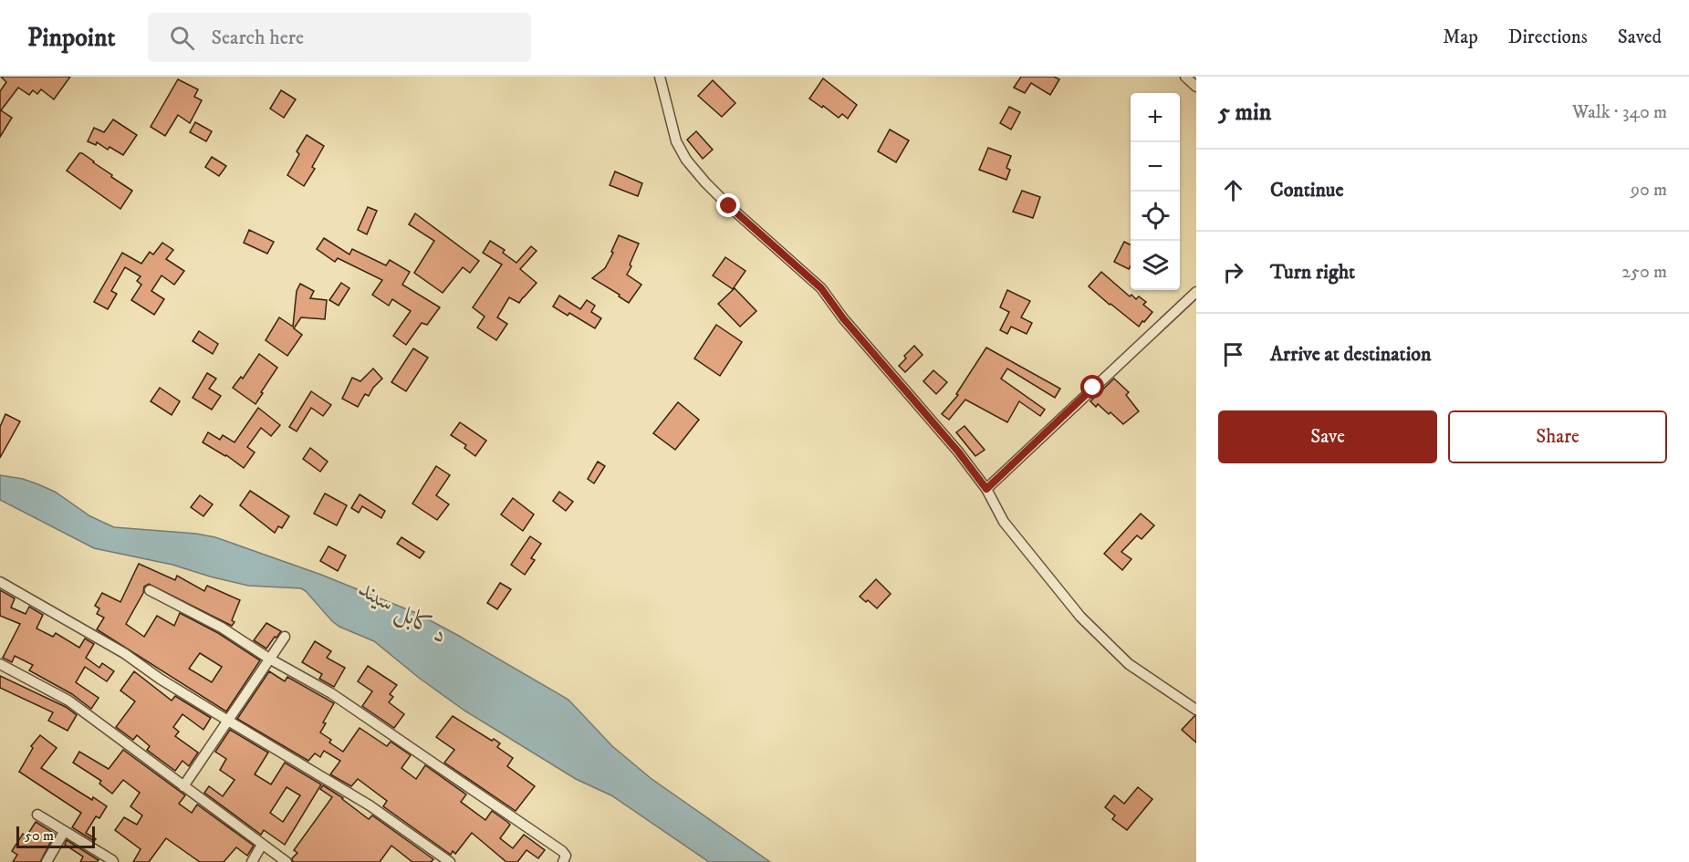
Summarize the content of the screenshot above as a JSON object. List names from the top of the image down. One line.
{"water":["د کابل سيند"],"scale_bar":"50 m","page":{"header":"Pinpoint","search":"Search here","nav":["Map","Directions","Saved"],"heading":["5 min","Walk · 340 m"],"map_buttons":["+","−"],"list":[["Continue","90 m"],["Turn right","250 m"],"Arrive at destination"],"buttons":["Save","Share"],"scale":"50 m"}}
